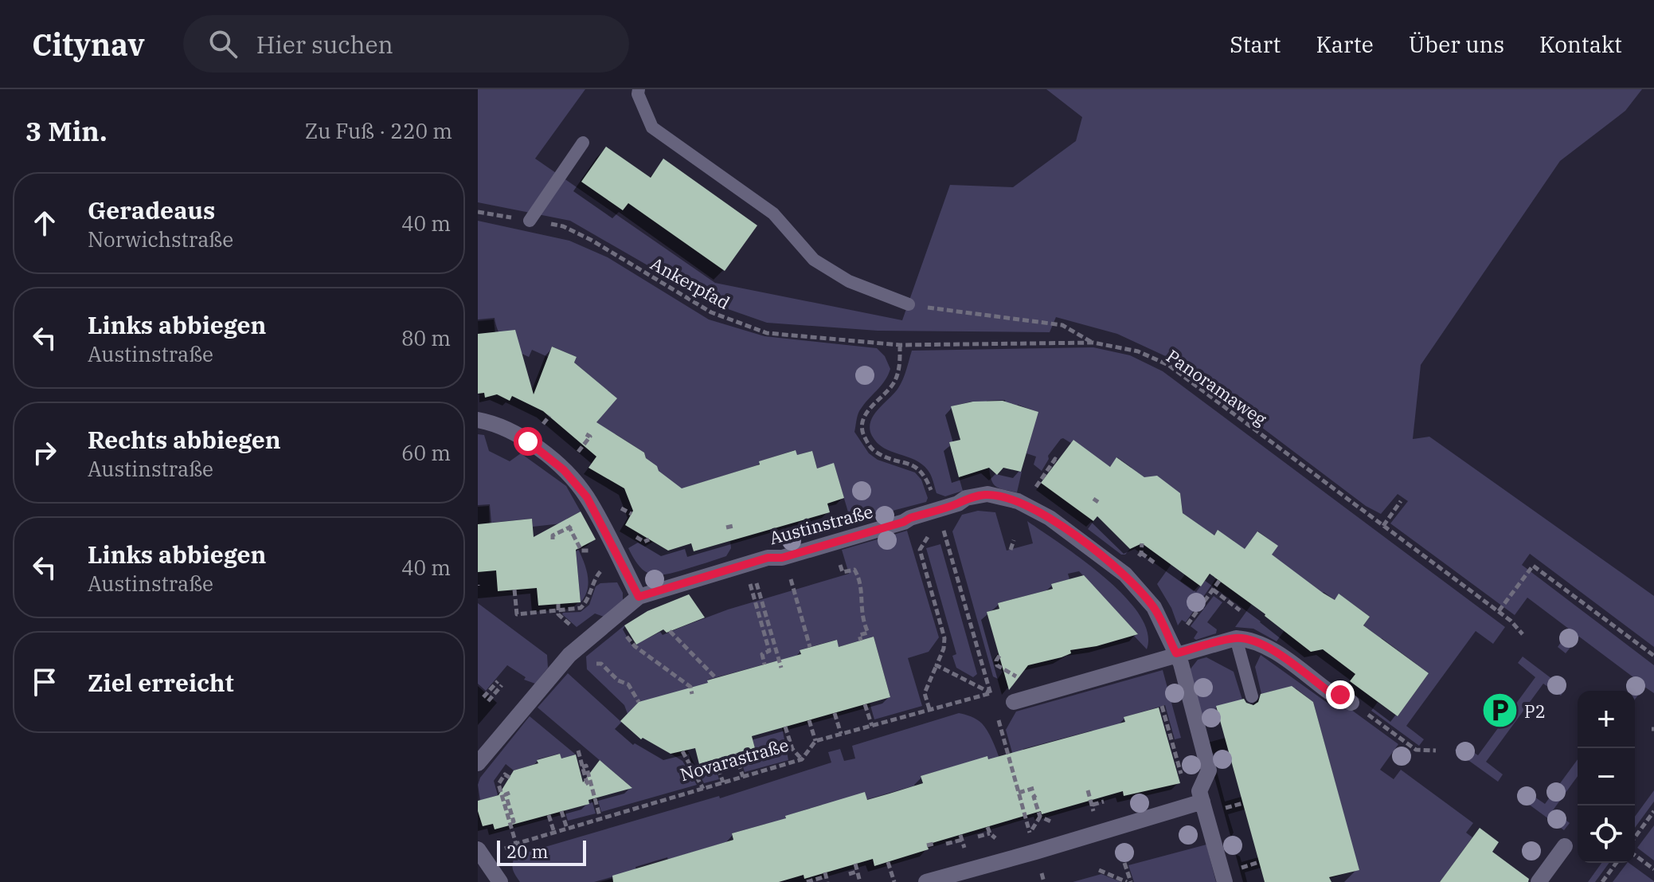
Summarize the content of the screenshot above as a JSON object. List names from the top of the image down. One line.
{"streets":{"street":["Austinstraße"],"path":["Ankerpfad","Panoramaweg","Novarastraße"]},"crossings":[["Ankerpfad","Panoramaweg"]],"places":{"parking":["P2"]},"scale_bar":"20 m","page":{"header":"Citynav","search":"Hier suchen","nav":["Start","Karte","Über uns","Kontakt"],"heading":["3 Min.","Zu Fuß · 220 m"],"list":[["Geradeaus","Norwichstraße","40 m"],["Links abbiegen","Austinstraße","80 m"],["Rechts abbiegen","Austinstraße","60 m"],["Links abbiegen","Austinstraße","40 m"],"Ziel erreicht"],"map_buttons":["+","−"],"scale":"20 m"}}
